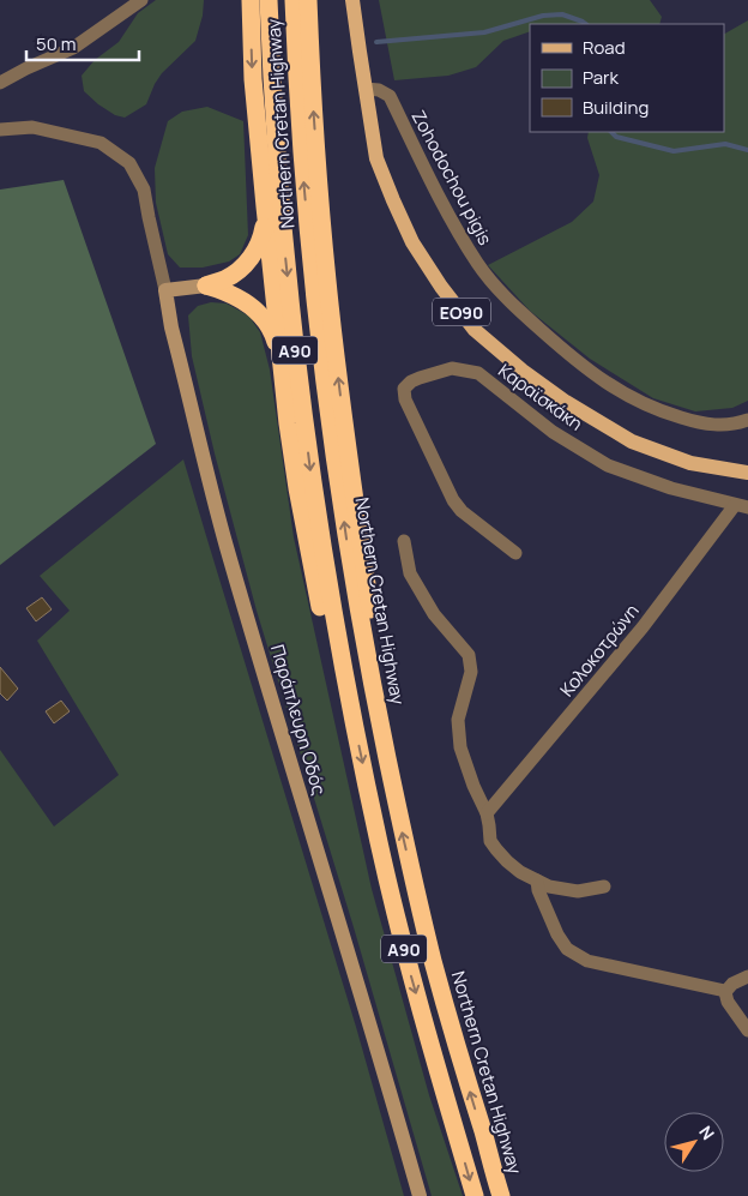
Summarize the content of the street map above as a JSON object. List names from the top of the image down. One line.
{"streets":{"highway":["Northern Cretan Highway","Α90"],"main road":["ΕΟ90"],"street":["Zohodochou pigis","Καραϊσκάκη","Κολοκοτρώνη","Παράπλευρη Οδός"]},"crossings":[["Zohodochou pigis","ΕΟ90"],["Καραϊσκάκη","Κολοκοτρώνη"]],"legend":["Road","Park","Building"],"scale_bar":"50 m","north":"top right"}
